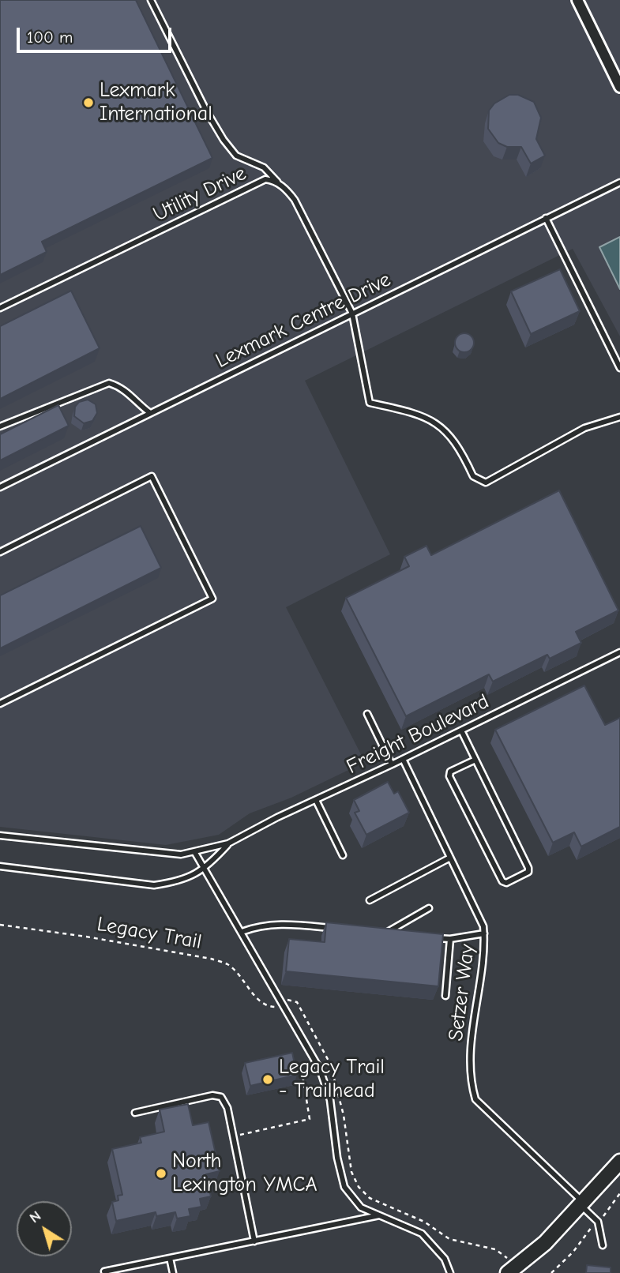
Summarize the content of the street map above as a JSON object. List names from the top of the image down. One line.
{"streets":{"lane":["Utility Drive","Lexmark Centre Drive","Freight Boulevard","Setzer Way"],"path":["Legacy Trail"]},"crossings":[["Utility Drive","Lexmark Centre Drive"],["Freight Boulevard","Setzer Way"]],"places":["Lexmark International","Legacy Trail - Trailhead","North Lexington YMCA"],"scale_bar":"100 m","north":"top left"}
